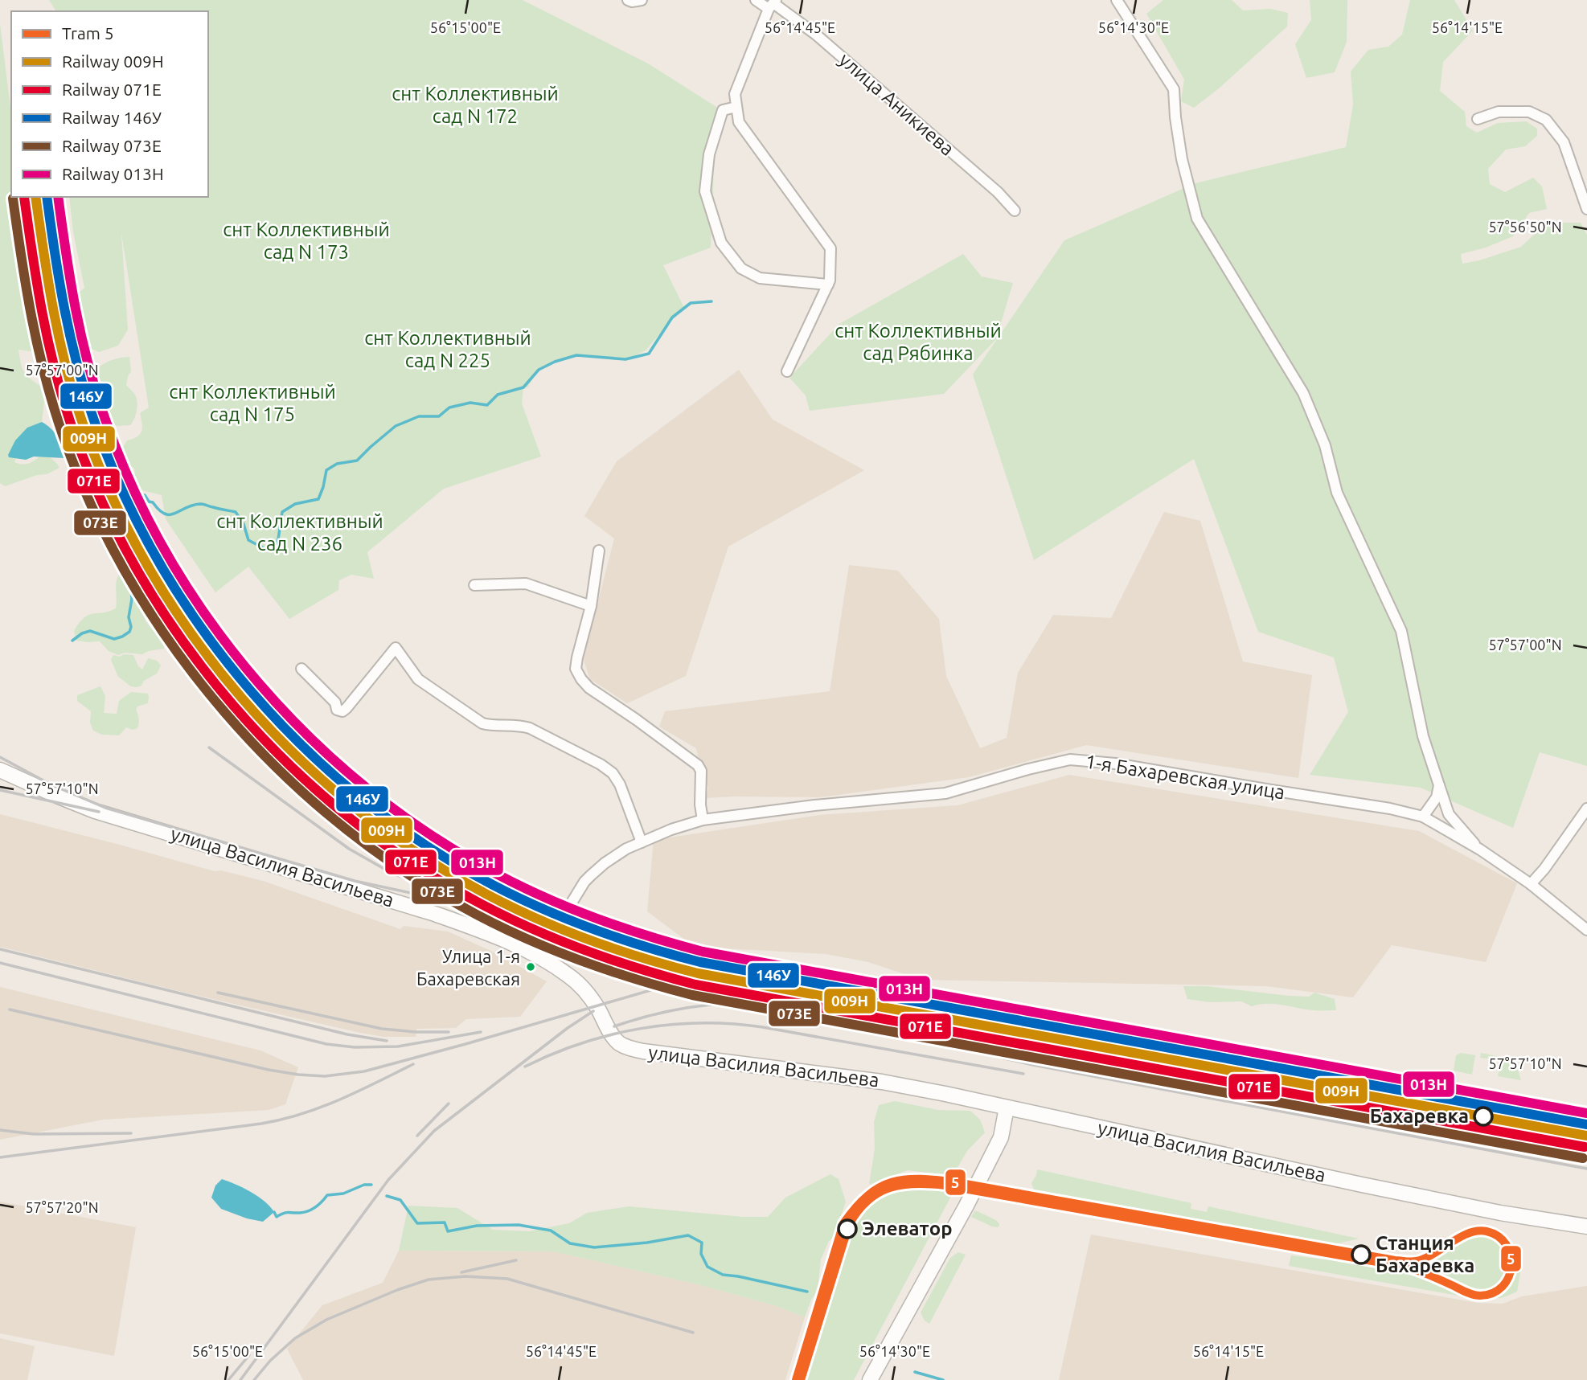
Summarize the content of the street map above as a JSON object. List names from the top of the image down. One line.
{"streets":{"main road":["улица Василия Васильева"],"street":["улица Аникиева","1-я Бахаревская улица"]},"crossings":[["1-я Бахаревская улица","улица Василия Васильева"]],"parks":["снт Коллективный сад N 172","снт Коллективный сад N 173","снт Коллективный сад Рябинка","снт Коллективный сад N 225","снт Коллективный сад N 175","снт Коллективный сад N 236"],"places":["Улица 1-я Бахаревская","Бахаревка","Элеватор","Станция Бахаревка"],"lines":["rail line 009Н","rail line 071Е","rail line 146У","rail line 013Н","rail line 073Е","tram line 5"],"legend":["Tram 5","Railway 009Н","Railway 071Е","Railway 146У","Railway 073Е","Railway 013Н"],"coordinates":["56°15'00\"E","56°14'45\"E","56°14'30\"E","56°14'15\"E","57°56'50\"N","57°57'00\"N","57°57'10\"N","57°57'20\"N"]}
